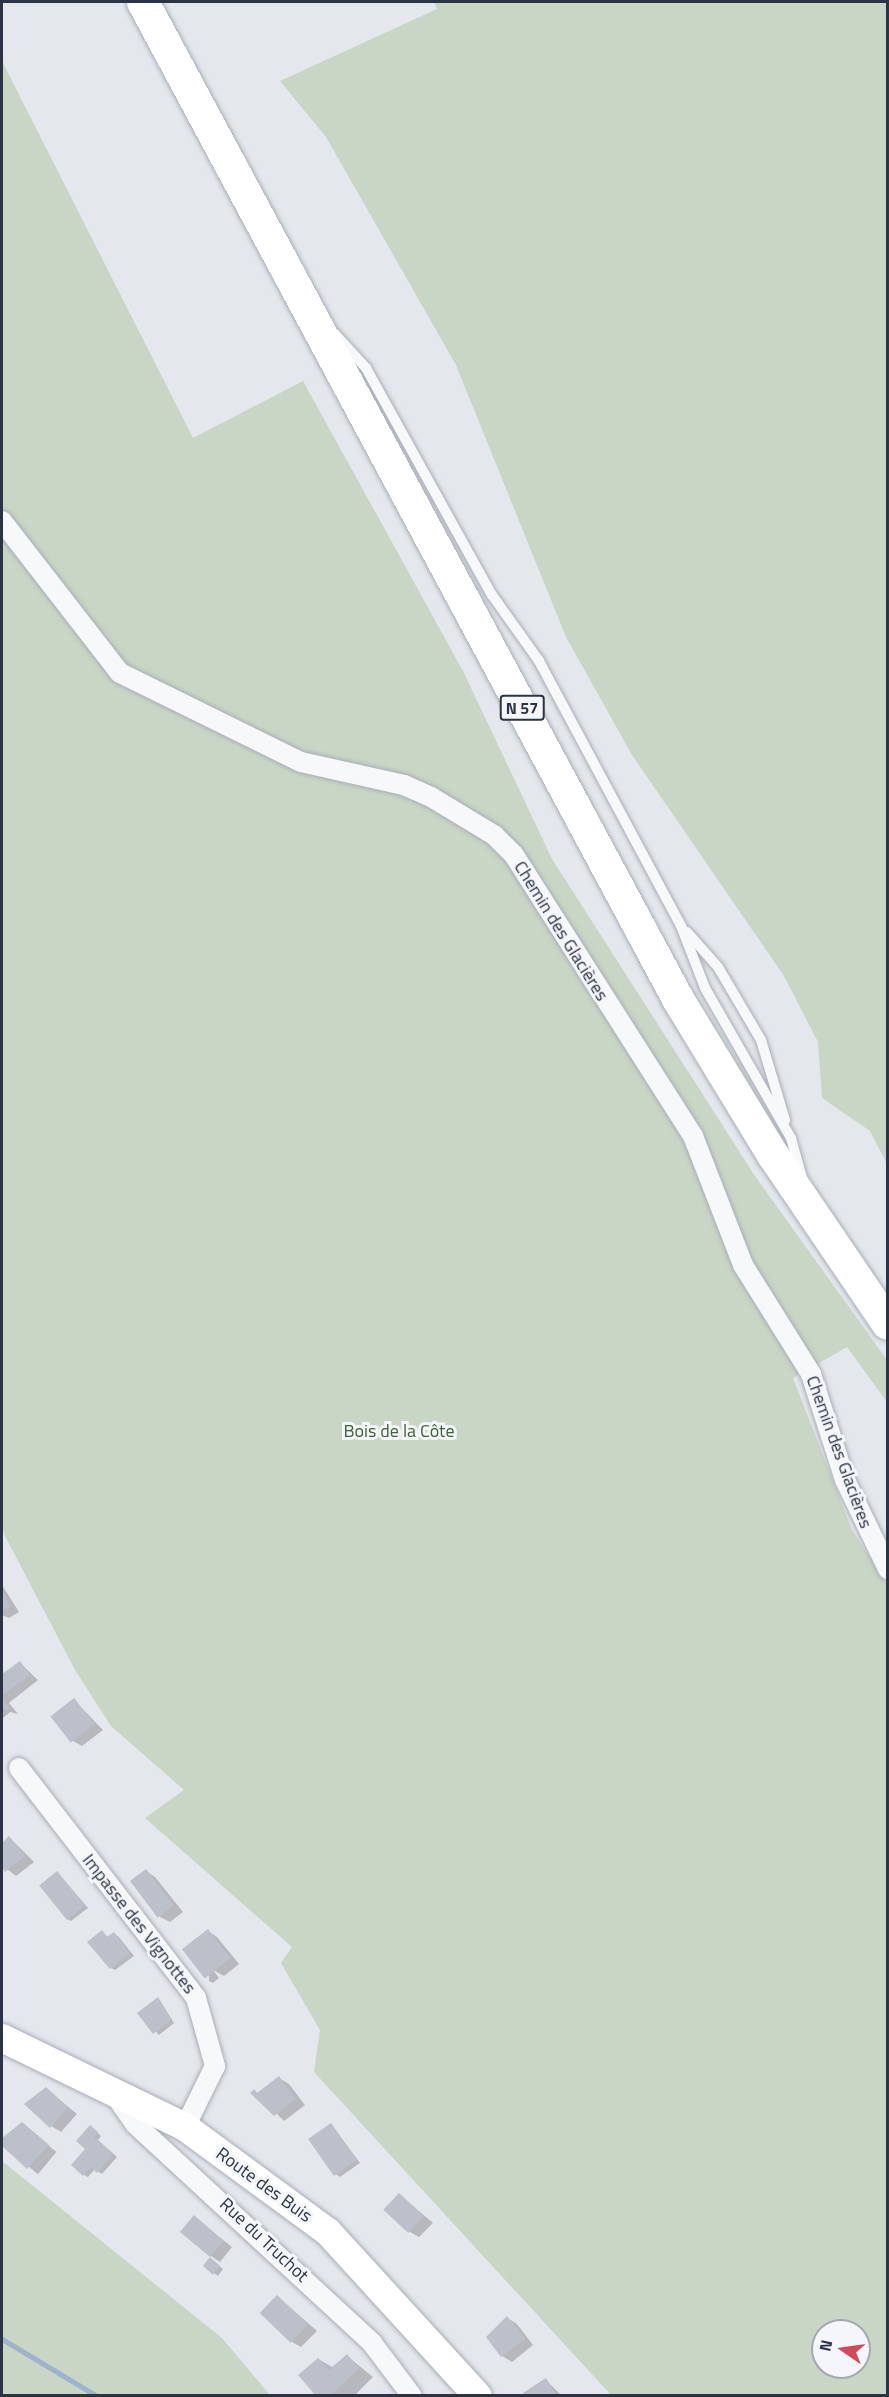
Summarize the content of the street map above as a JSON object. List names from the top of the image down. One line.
{"streets":{"main road":["N 57"],"street":["Chemin des Glacières","Impasse des Vignottes","Route des Buis","Rue du Truchot"]},"crossings":[["Impasse des Vignottes","Route des Buis"],["Route des Buis","Rue du Truchot"]],"parks":["Bois de la Côte"],"north":"left"}
